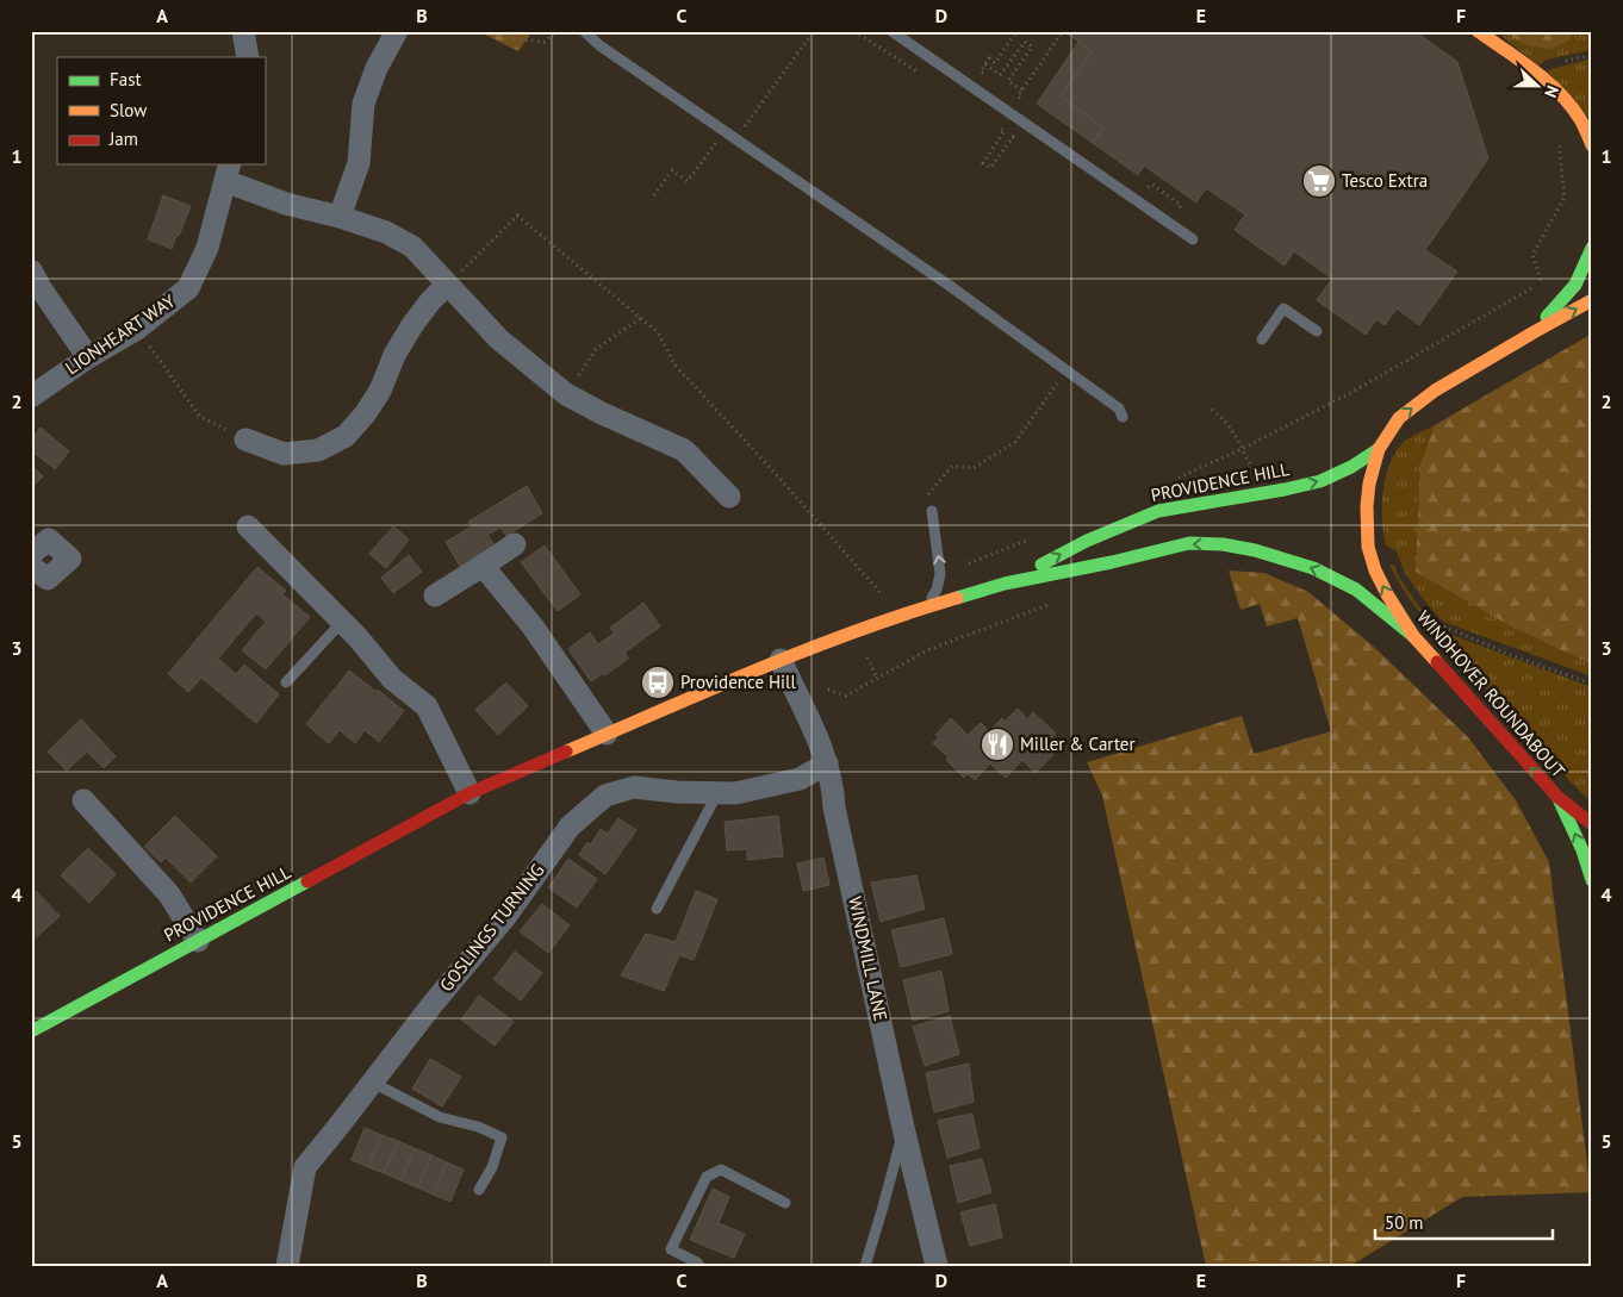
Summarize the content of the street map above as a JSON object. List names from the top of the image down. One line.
{"streets":{"main road":["PROVIDENCE HILL","WINDHOVER ROUNDABOUT"],"street":["LIONHEART WAY","GOSLINGS TURNING","WINDMILL LANE"]},"crossings":[["PROVIDENCE HILL","WINDHOVER ROUNDABOUT"],["PROVIDENCE HILL","WINDMILL LANE"],["GOSLINGS TURNING","WINDMILL LANE"]],"places":{"supermarket":["Tesco Extra"],"bus stop":["Providence Hill"],"restaurant":["Miller & Carter"]},"legend":["Fast","Slow","Jam"],"scale_bar":"50 m","north":"right","grid":{"columns":["A","B","C","D","E","F"],"rows":["1","2","3","4","5"]}}
